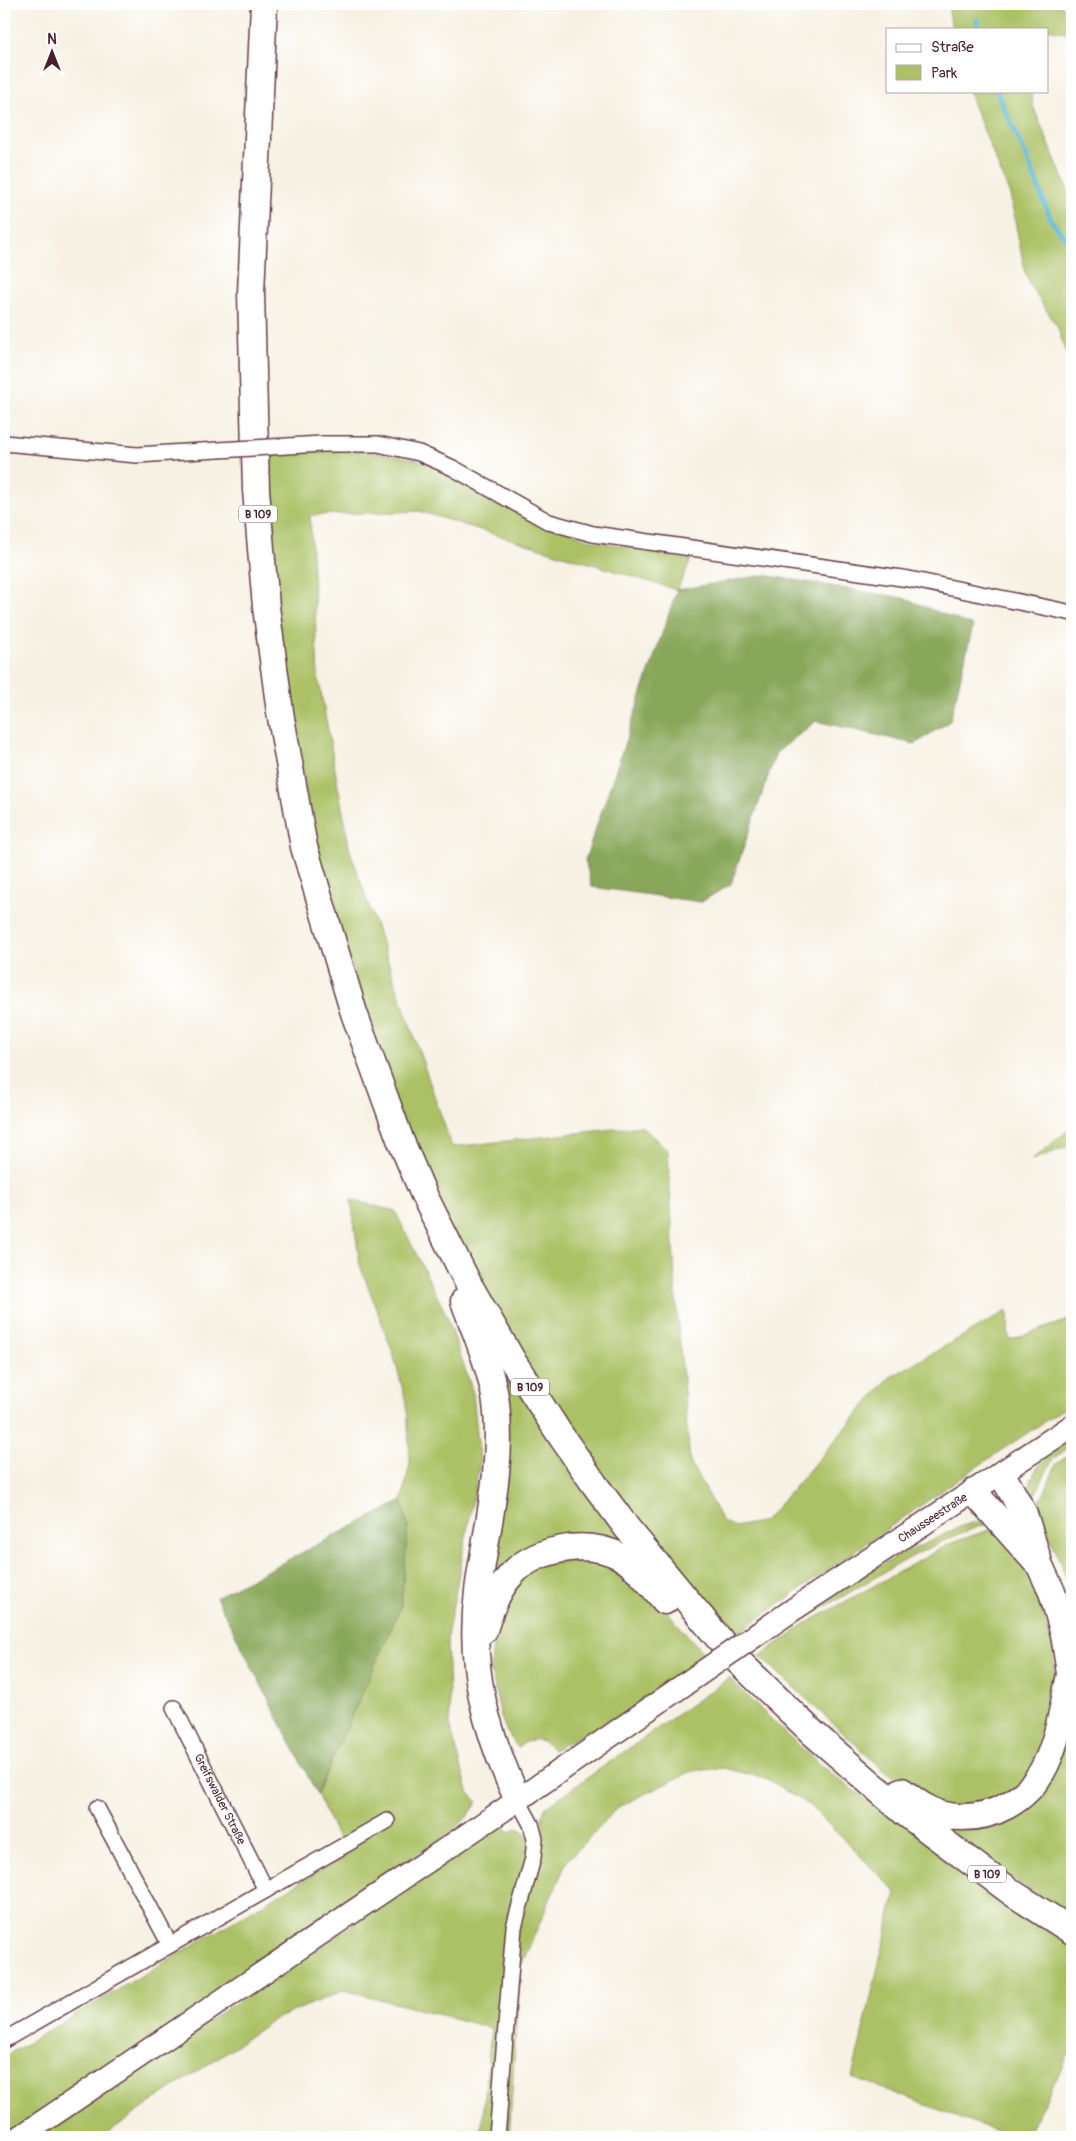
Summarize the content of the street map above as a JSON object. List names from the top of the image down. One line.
{"streets":{"highway":["B 109"],"main road":["Chausseestraße"],"street":["Greifswalder Straße"]},"legend":["Straße","Park"],"north":"top"}
